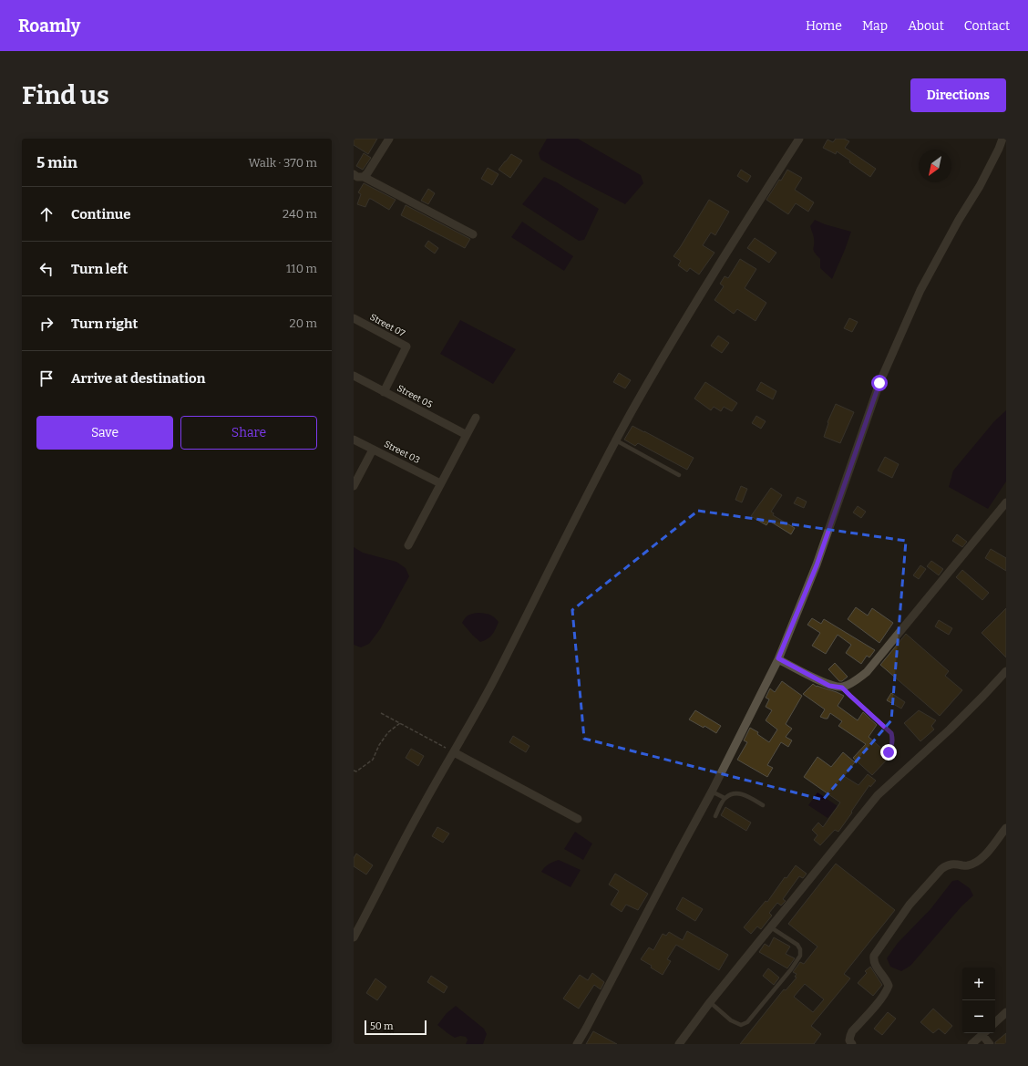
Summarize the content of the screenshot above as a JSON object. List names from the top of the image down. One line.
{"streets":{"street":["Street 07","Street 05","Street 03"]},"crossings":[["Street 07","Street 05"]],"scale_bar":"50 m","north":"bottom left","page":{"header":"Roamly","nav":["Home","Map","About","Contact"],"buttons":["Directions",["Save","Share"]],"title":"Find us","heading":["5 min","Walk · 370 m"],"list":[["Continue","240 m"],["Turn left","110 m"],["Turn right","20 m"],"Arrive at destination"],"map_buttons":["+","−"],"scale":"50 m"}}
